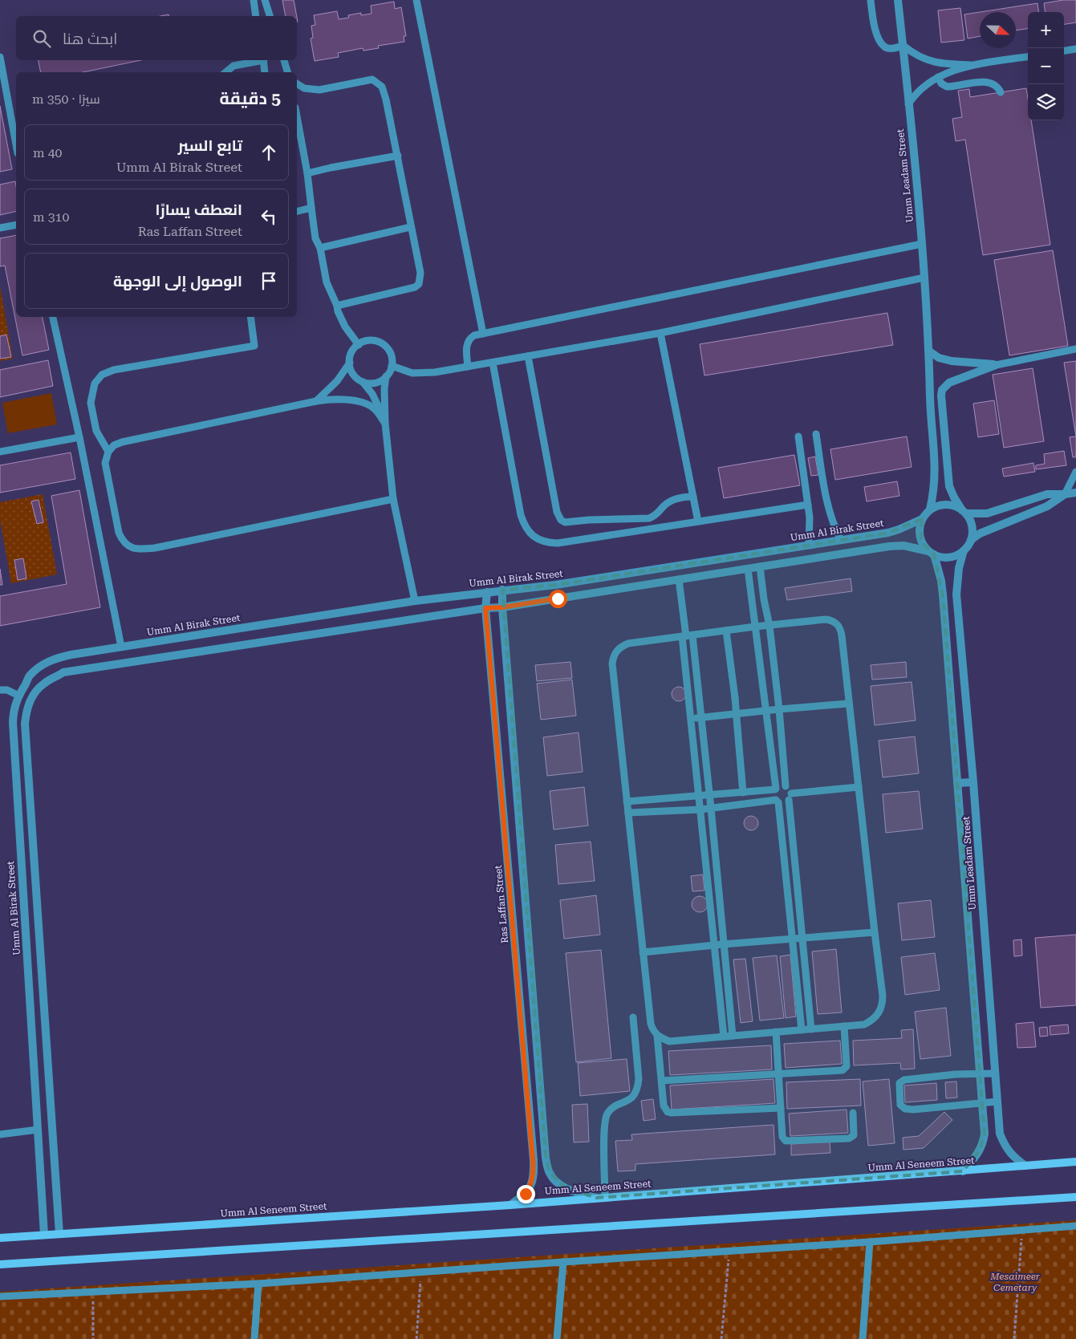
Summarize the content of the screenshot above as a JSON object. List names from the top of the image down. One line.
{"streets":{"main road":["Umm Al Seneem Street"],"street":["Umm Leadam Street","Umm Al Birak Street","Ras Laffan Street"]},"crossings":[["Umm Leadam Street","Umm Al Birak Street"],["Umm Leadam Street","Umm Al Seneem Street"],["Umm Al Birak Street","Ras Laffan Street"],["Umm Al Birak Street","Umm Al Seneem Street"],["Ras Laffan Street","Umm Al Seneem Street"]],"parks":["Mesaimeer Cemetary"],"north":"right","page":{"map_buttons":["+","−"],"search":"ابحث هنا","heading":["5 دقيقة","سيرًا · 350 m"],"list":[["تابع السير","Umm Al Birak Street","40 m"],["انعطف يسارًا","Ras Laffan Street","310 m"],"الوصول إلى الوجهة"]}}
